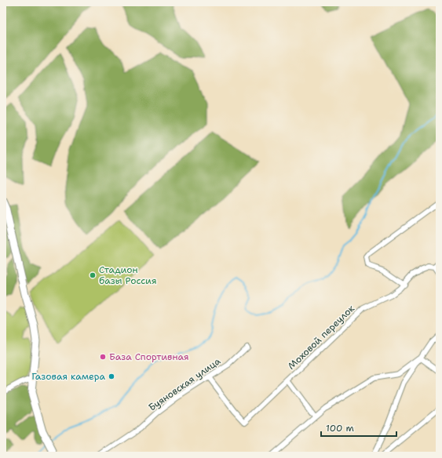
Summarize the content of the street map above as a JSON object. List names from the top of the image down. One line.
{"streets":{"street":["Моховой переулок","Буяновская улица"]},"places":["Стадион базы Россия","База Спортивная","Газовая камера"],"scale_bar":"100 m"}
